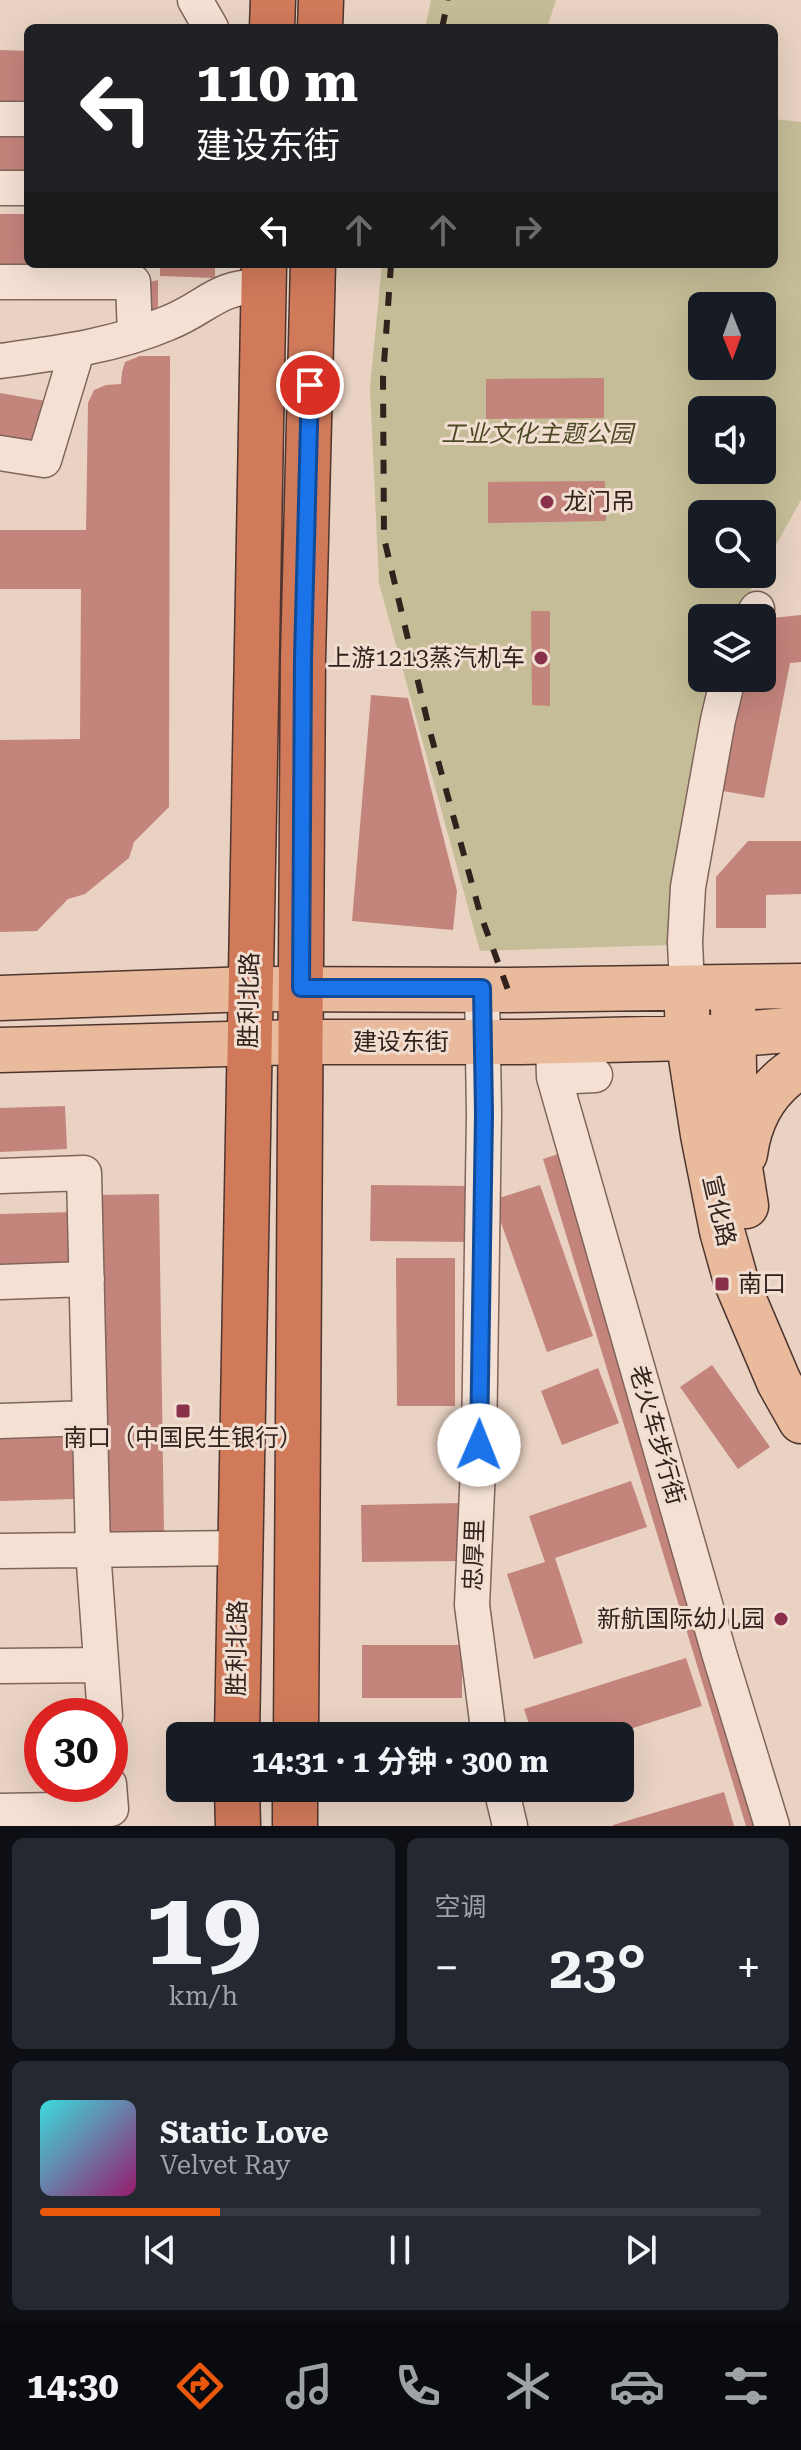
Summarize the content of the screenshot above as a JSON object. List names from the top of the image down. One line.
{"streets":{"highway":["胜利北路"],"main road":["建设东街","宣化路"],"street":["老火车步行街","忠厚里"]},"crossings":[["胜利北路","建设东街"],["建设东街","宣化路"],["建设东街","老火车步行街"],["建设东街","忠厚里"]],"parks":["工业文化主题公园"],"places":{"other":["龙门吊","上游1213蒸汽机车","新航国际幼儿园"],"transit":["南口","南口（中国民生银行）"]},"north":"bottom","page":{"turn":["110 m","建设东街"],"limit":"30","trip":"14:31 · 1 分钟 · 300 m","tile":[["19","km/h"],"空调"],"heat":["−","23°","+"],"song":["Static Love","Velvet Ray"],"tabs":"14:30"}}
